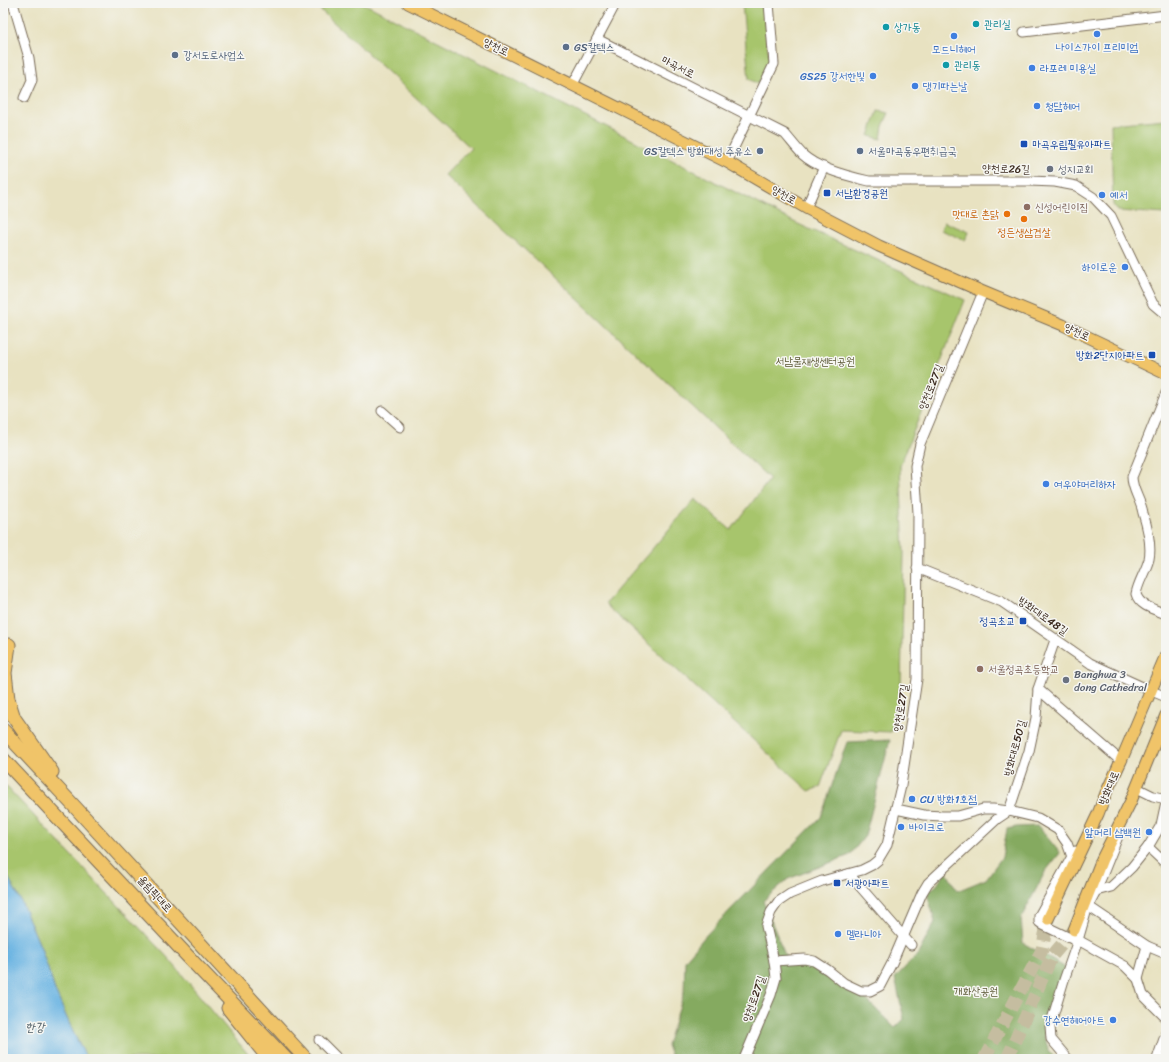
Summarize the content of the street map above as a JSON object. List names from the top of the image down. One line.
{"streets":{"highway":["올림픽대로"],"main road":["양천로","방화대로"],"street":["마곡서로","양천로26길","양천로27길","방화대로48길","방화대로50길"]},"crossings":[["양천로","양천로27길"],["마곡서로","양천로26길"],["양천로27길","방화대로48길"],["방화대로48길","방화대로50길"],["방화대로48길","방화대로"]],"water":["한강"],"parks":["서남물재생센터공원","개화산공원"],"places":{"other":["관리실","상가동","나이스가이 프리미엄","모드니헤어","GS칼텍스","강서도로사업소","관리동","라포레 미용실","GS25 강서한빛","댕기따는날","청담헤어","GS칼텍스 방화대성 주유소","서울마곡동우편취급국","성지교회","예서","신성어린이집","맛대로 촌닭","정든생삼겹살","하이로운","여우야머리하자","서울정곡초등학교","Banghwa 3 dong Cathedral","CU 방화1호점","바이크로","앞머리 삼백원","멜라니아","강수연헤어아트"],"transit":["마곡우림필유아파트","서남환경공원","방화2단지아파트","정곡초교","서광아파트"]}}
